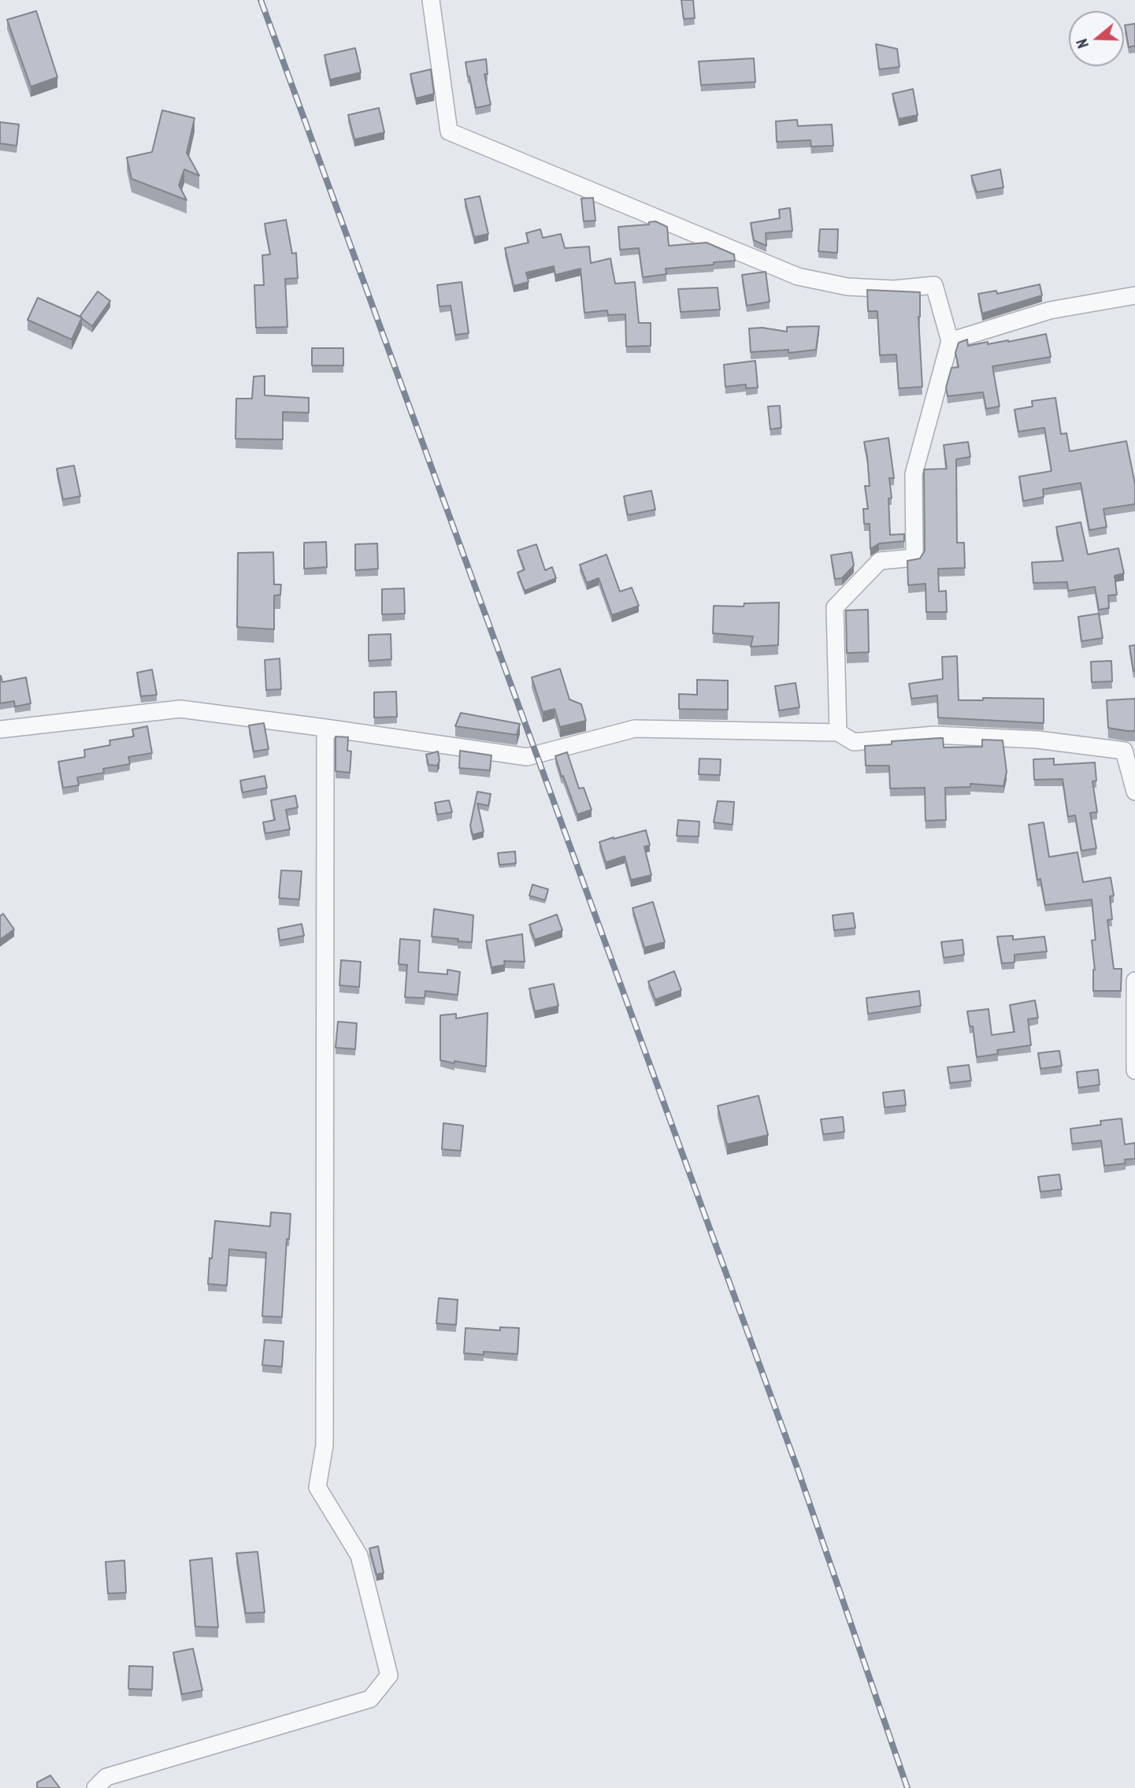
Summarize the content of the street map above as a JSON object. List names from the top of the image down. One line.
{"north":"left"}
